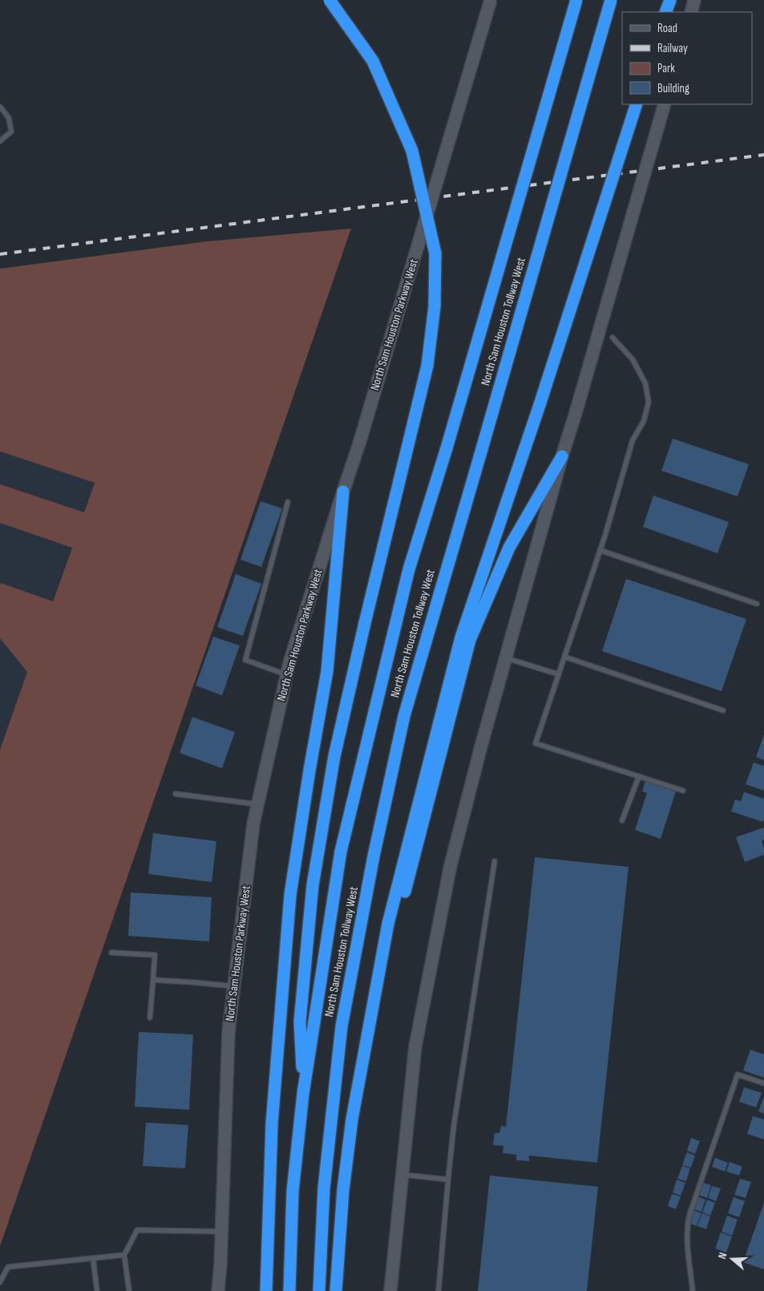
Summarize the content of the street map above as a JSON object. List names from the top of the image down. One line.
{"streets":{"highway":["North Sam Houston Tollway West"],"main road":["North Sam Houston Parkway West"]},"legend":["Road","Railway","Park","Building"],"north":"left"}
